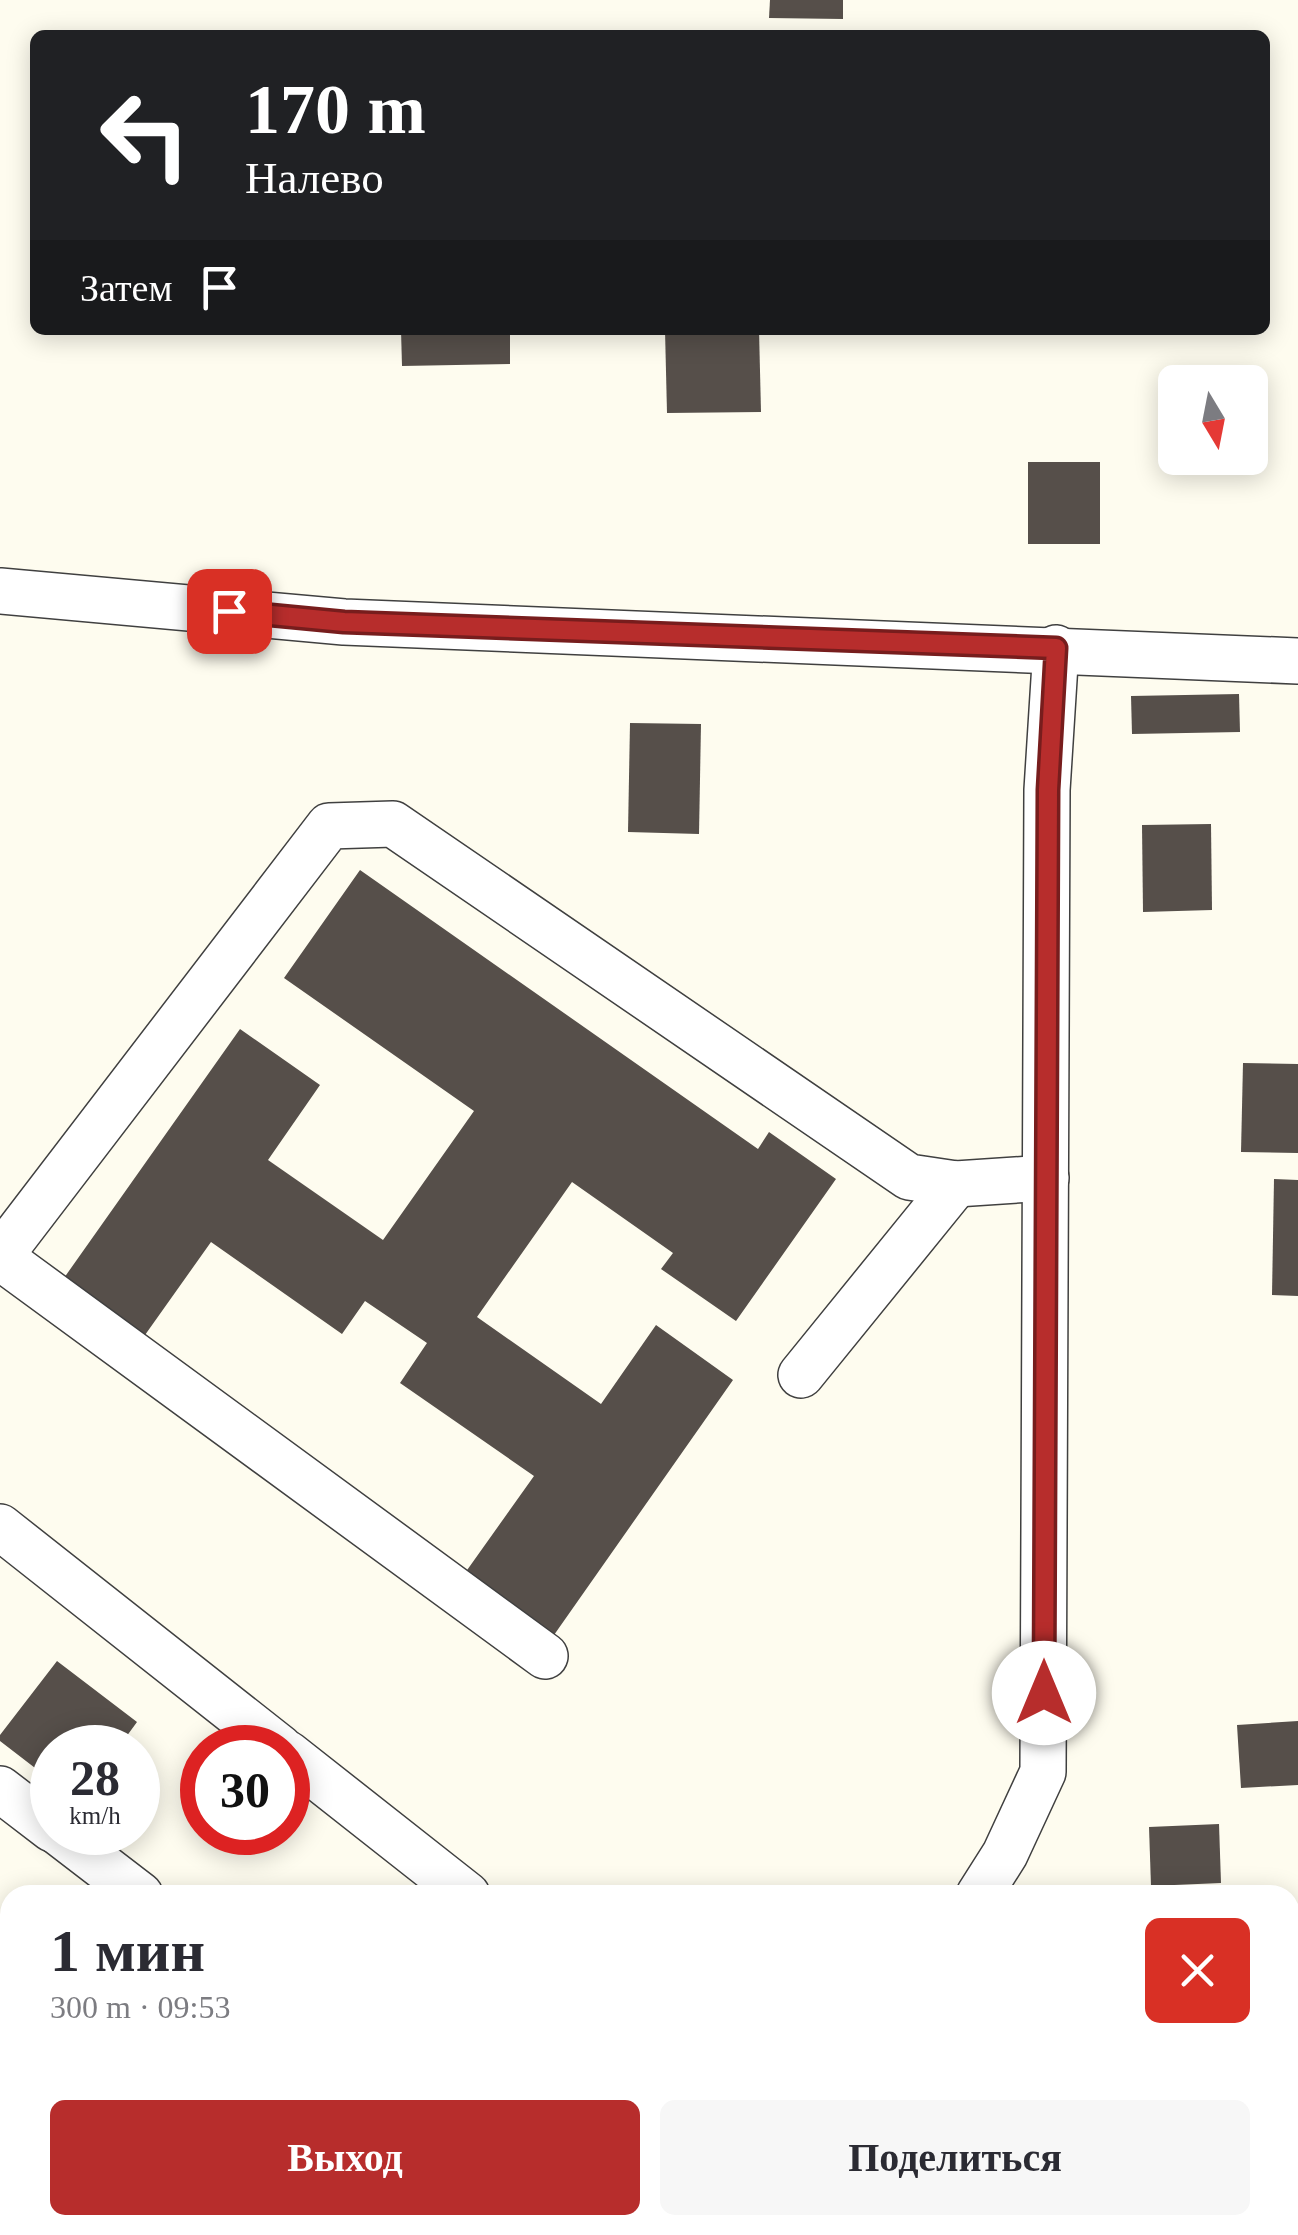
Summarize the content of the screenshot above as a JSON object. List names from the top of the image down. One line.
{"north":"bottom","page":{"turn":["170 m","Налево"],"then":"Затем","speed":"28 km/h","limit":"30","heading":["1 мин","300 m · 09:53"],"buttons":["Выход","Поделиться"]}}
